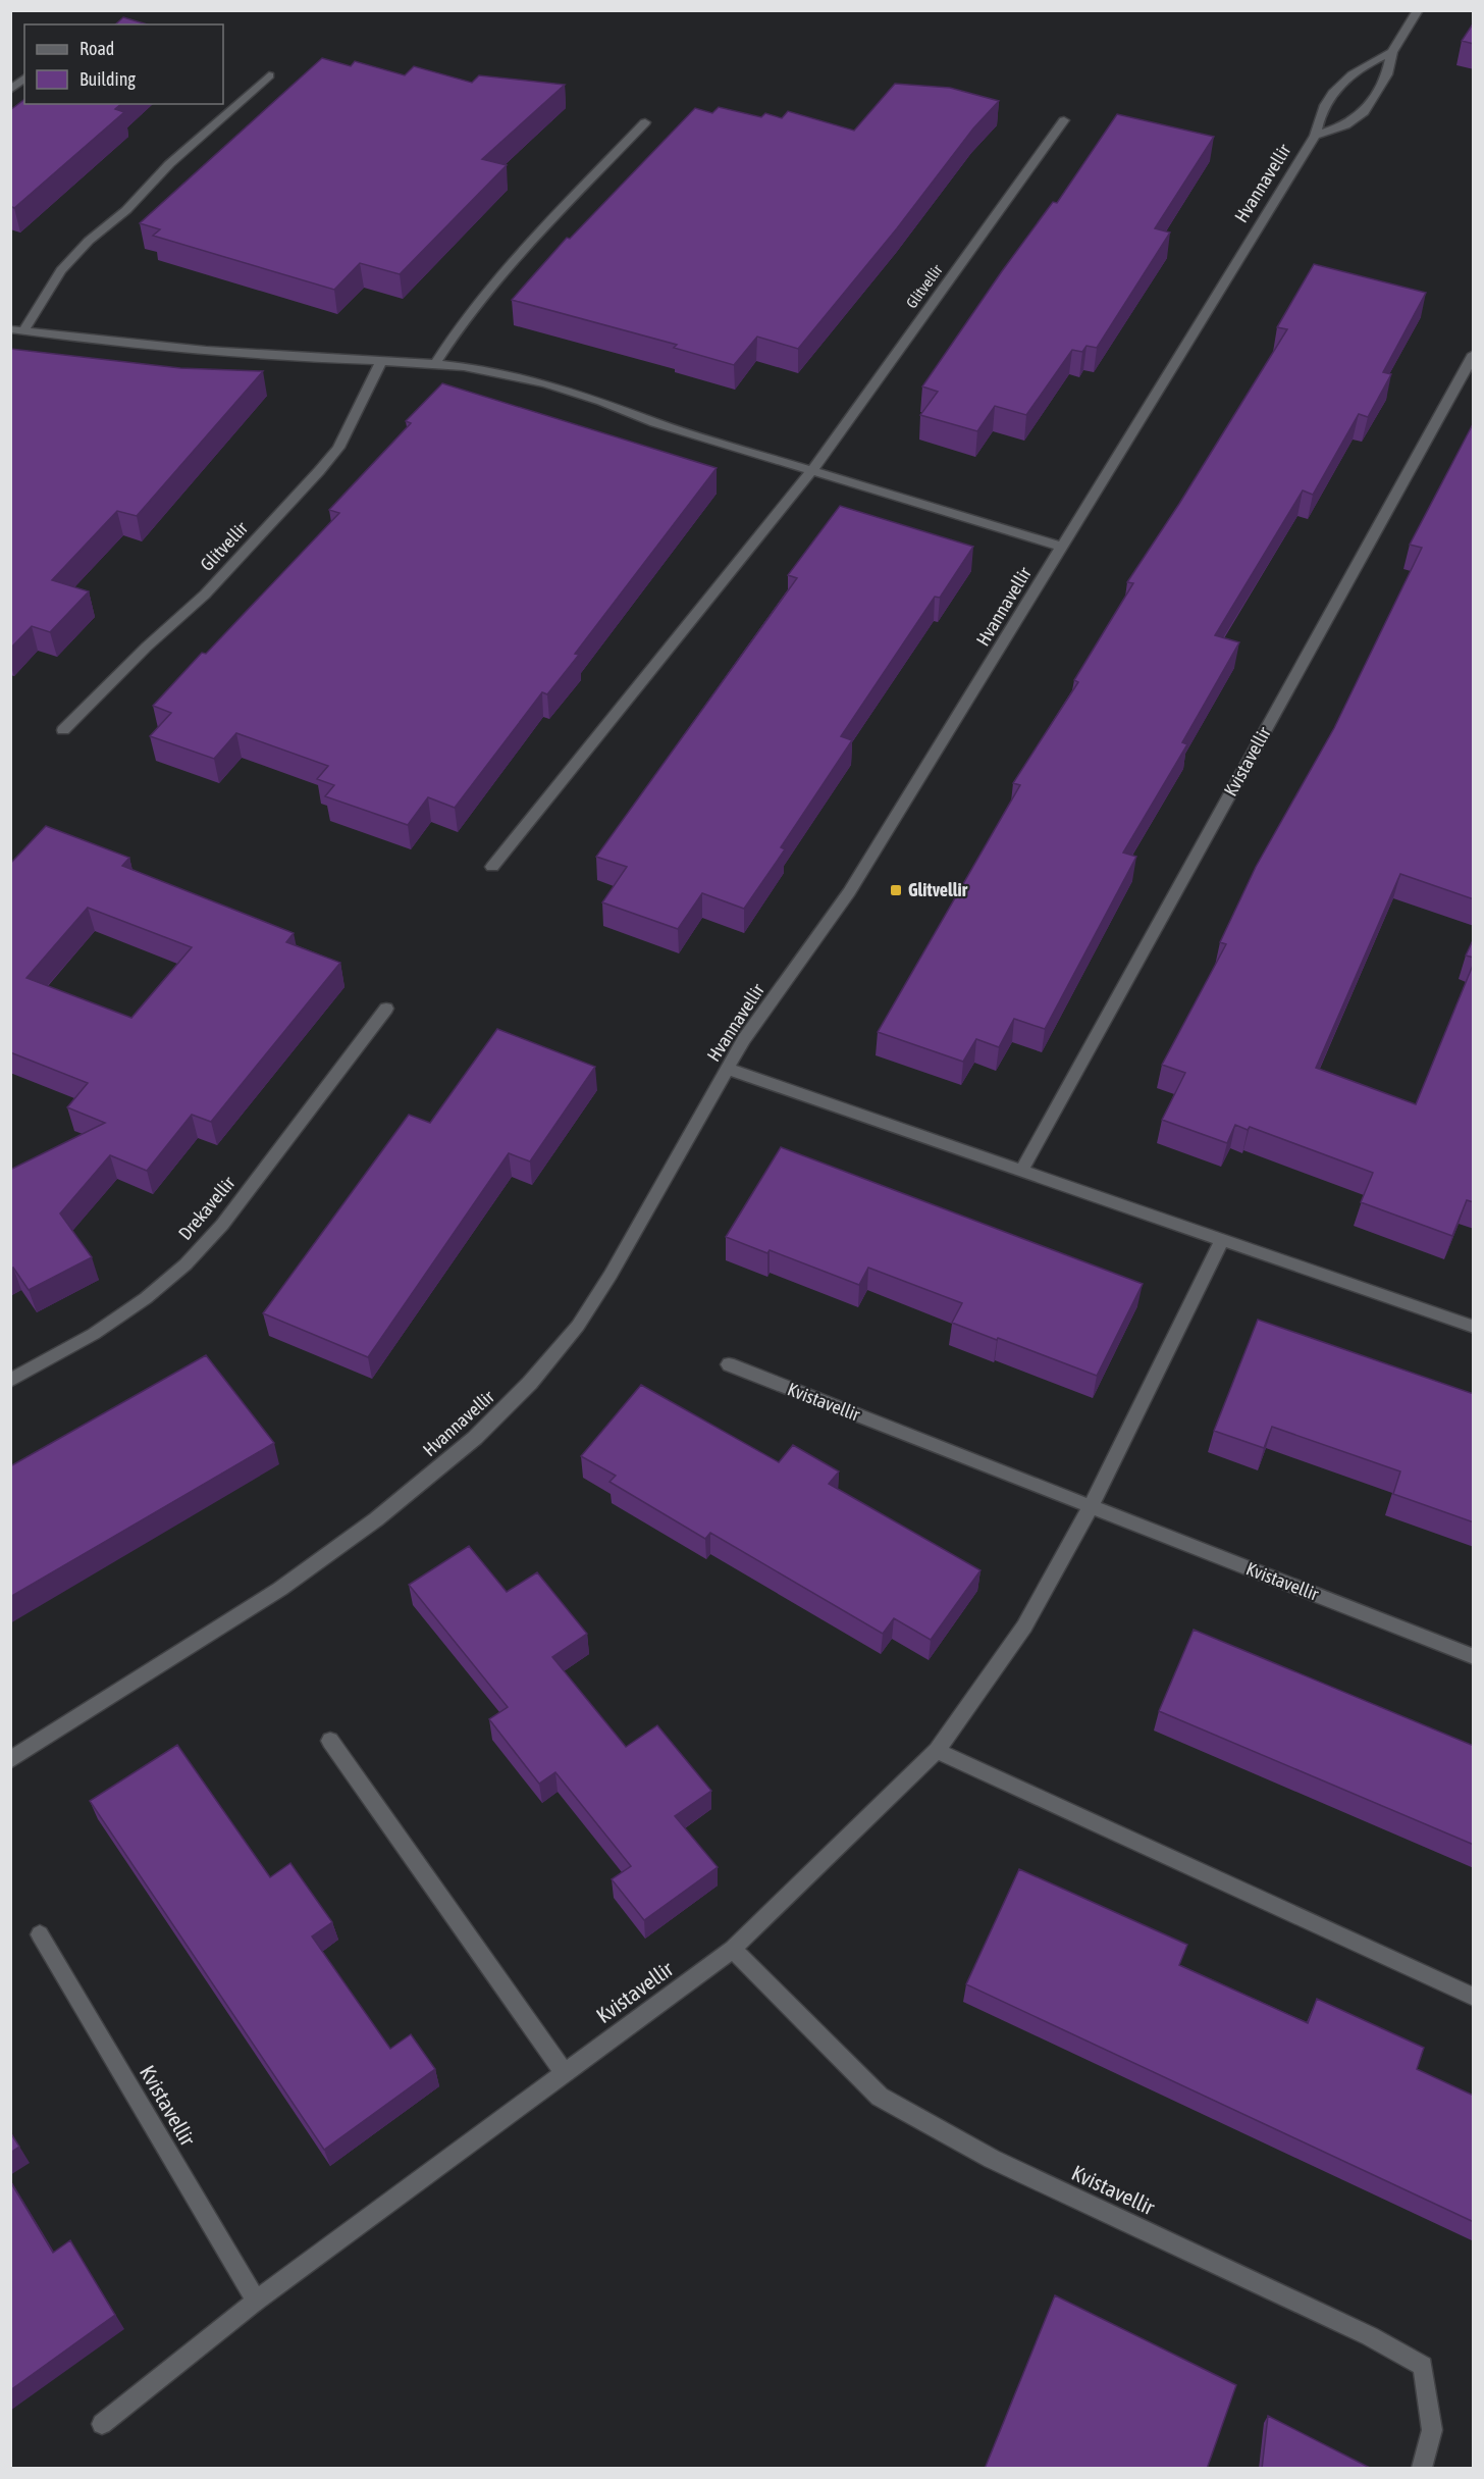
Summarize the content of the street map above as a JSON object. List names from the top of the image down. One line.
{"streets":{"street":["Hvannavellir","Glitvellir","Kvistavellir","Drekavellir"]},"places":{"transit":["Glitvellir"]},"legend":["Road","Building"]}
